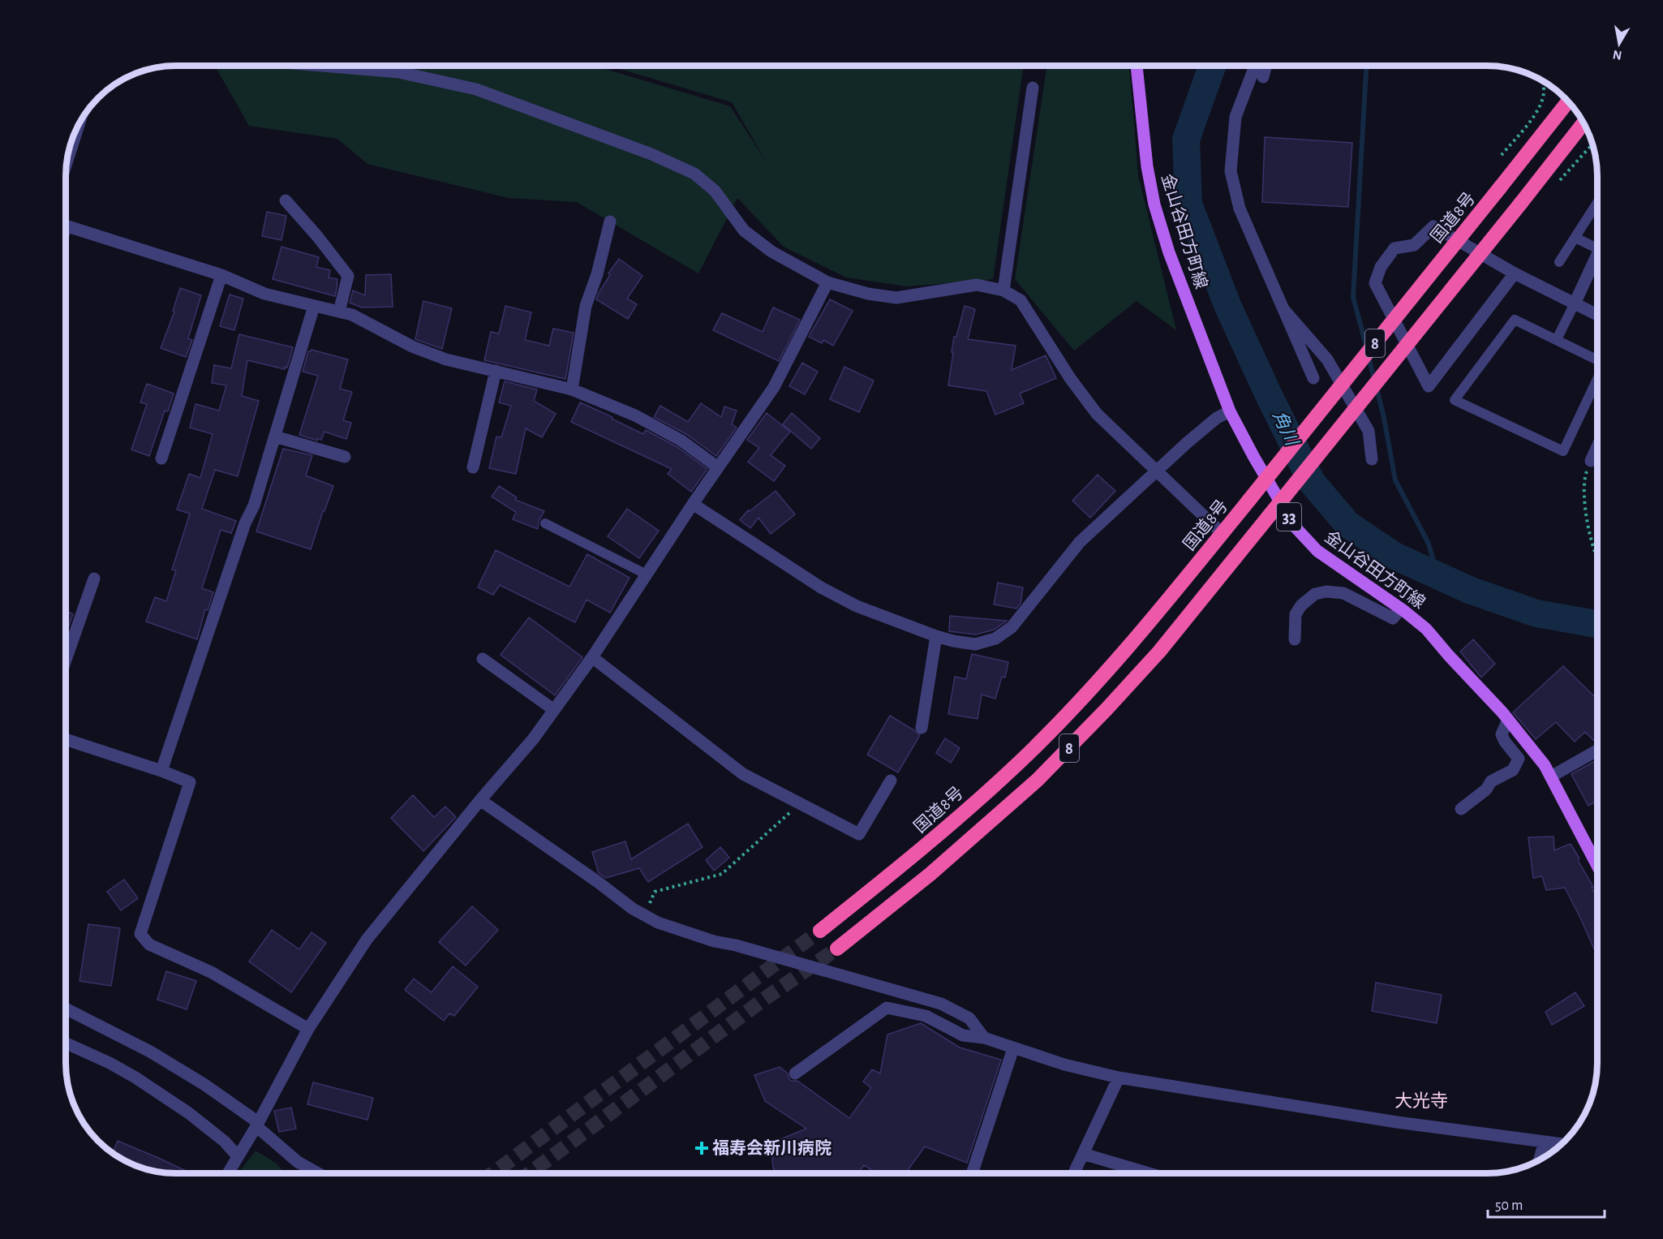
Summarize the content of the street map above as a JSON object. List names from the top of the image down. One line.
{"streets":{"highway":["国道8号","8"],"main road":["金山谷田方町線","33"]},"districts":["大光寺"],"water":["角川"],"places":{"health":["福寿会新川病院"]},"scale_bar":"50 m","north":"bottom"}
